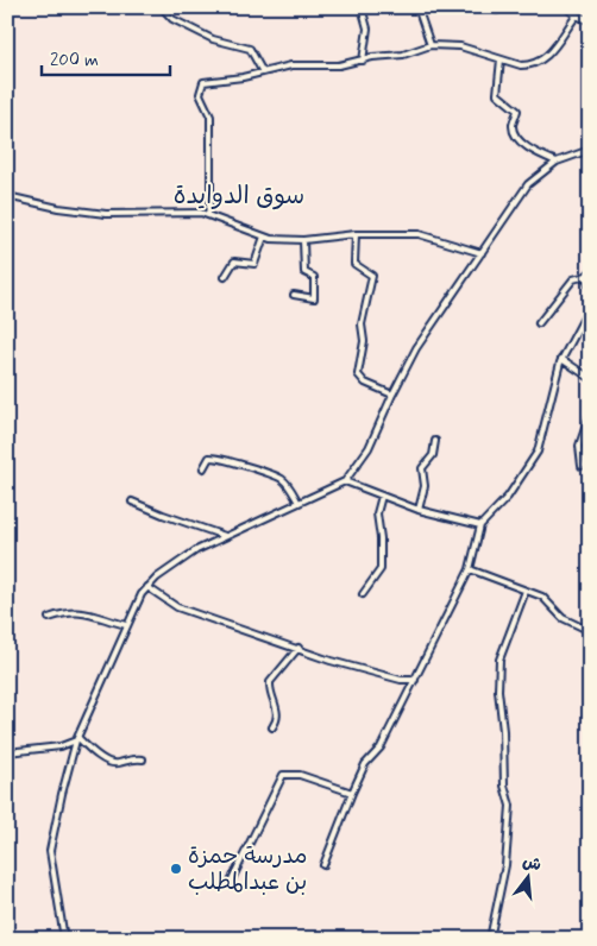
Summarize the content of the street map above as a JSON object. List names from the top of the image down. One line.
{"districts":["سوق الدوايدة"],"places":["مدرسة حمزة بن عبدالمطلب"],"scale_bar":"200 m","north":"top"}
